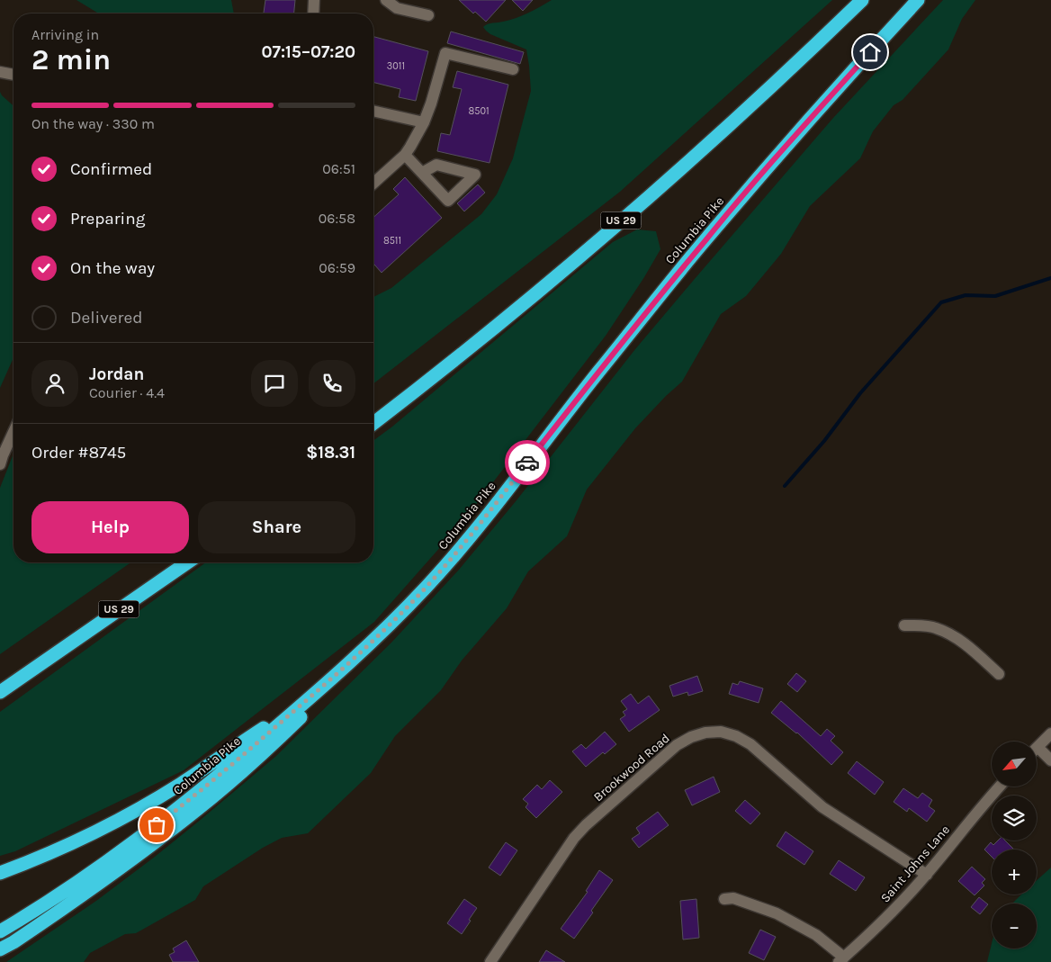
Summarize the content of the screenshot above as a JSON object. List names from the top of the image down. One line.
{"streets":{"highway":["US 29","Columbia Pike"],"street":["Brookwood Road","Saint Johns Lane"]},"crossings":[["Brookwood Road","Saint Johns Lane"]],"house_numbers":["3011","8501","8511"],"north":"bottom left","page":{"heading":["2 min","Arriving in","07:15–07:20"],"panel":["Jordan","Courier · 4.4","Order #8745","$18.31"],"bar":"On the way · 330 m","list":[["Confirmed","06:51"],["Preparing","06:58"],["On the way","06:59"],"Delivered"],"buttons":["Help","Share"],"map_buttons":["+","−"]}}
